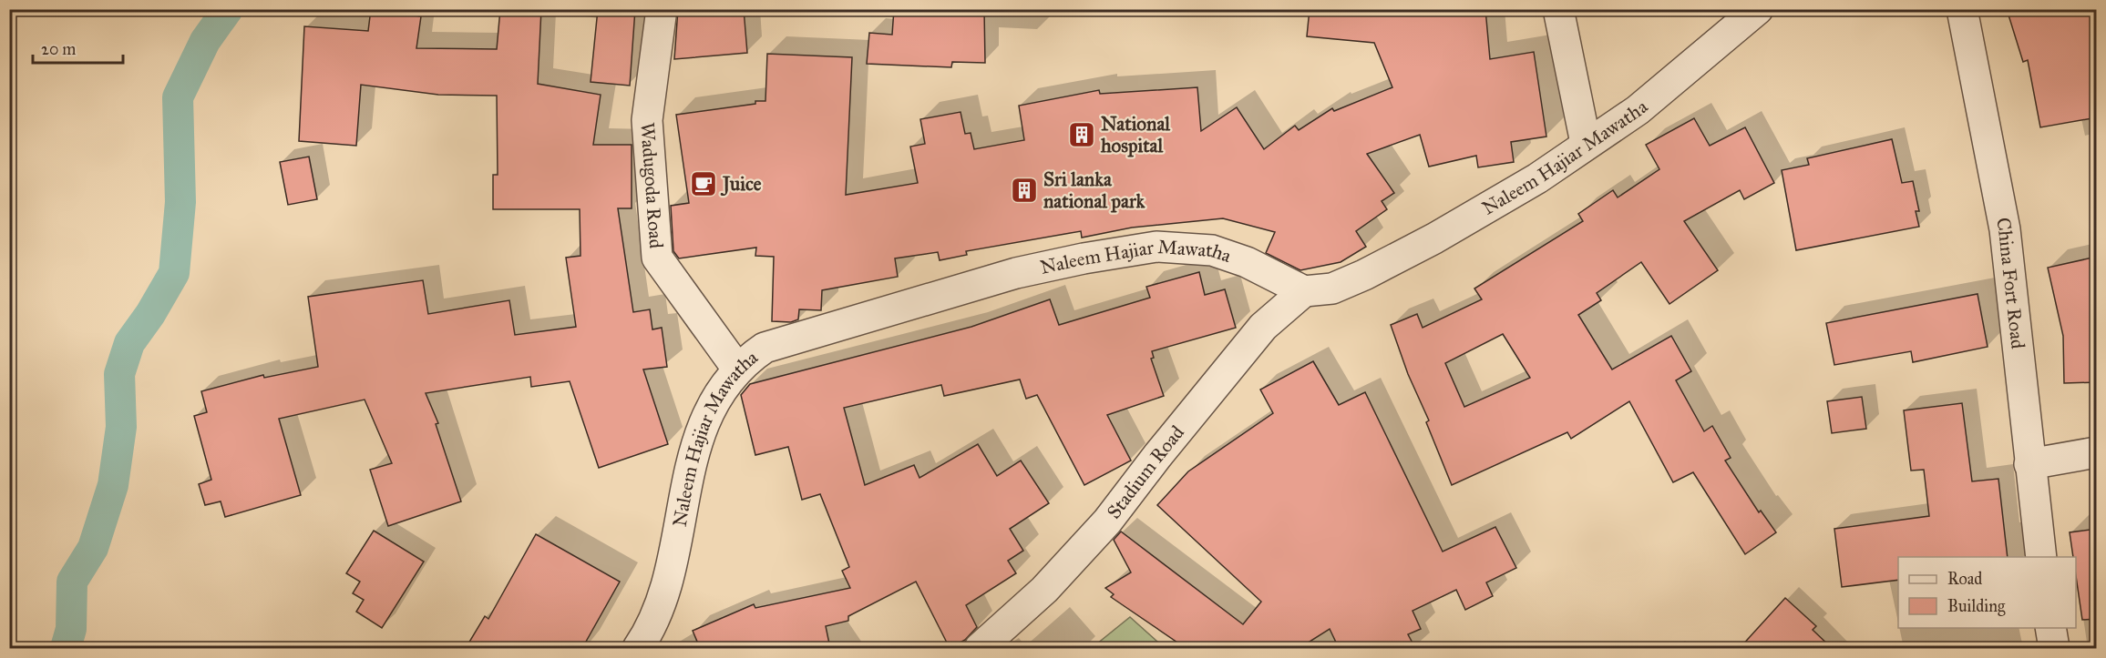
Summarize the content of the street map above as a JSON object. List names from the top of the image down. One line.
{"streets":{"street":["Naleem Hajiar Mawatha","Wadugoda Road","China Fort Road","Stadium Road"]},"crossings":[["Naleem Hajiar Mawatha","Wadugoda Road"],["Naleem Hajiar Mawatha","Stadium Road"]],"places":{"building":["National hospital","Sri lanka national park"],"cafe":["Juice"]},"legend":["Road","Building"],"scale_bar":"20 m"}
